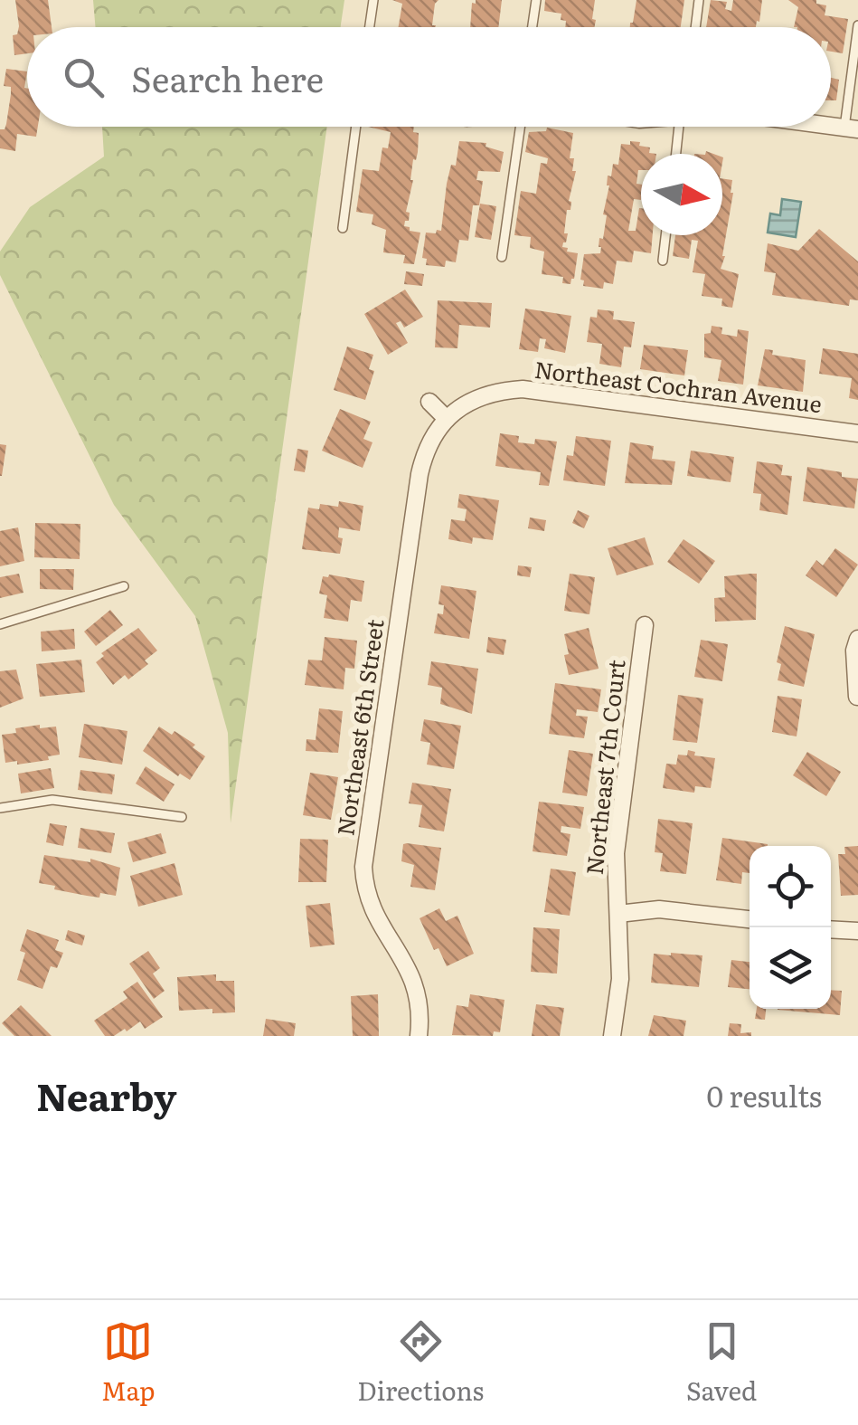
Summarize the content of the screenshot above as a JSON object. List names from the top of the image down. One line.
{"streets":{"street":["Northeast Cochran Avenue","Northeast 6th Street","Northeast 7th Court"]},"crossings":[["Northeast Cochran Avenue","Northeast 6th Street"]],"north":"right","page":{"search":"Search here","heading":["Nearby","0 results"],"nav":["Map","Directions","Saved"]}}
